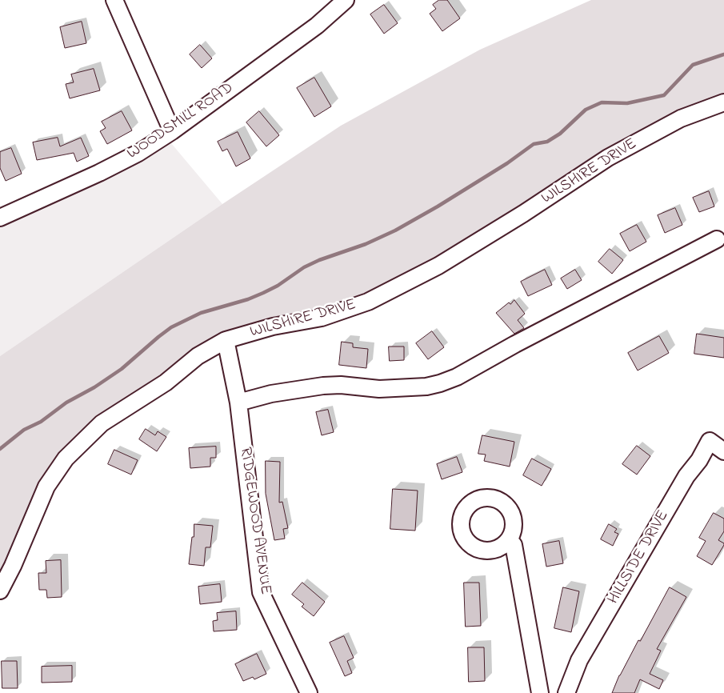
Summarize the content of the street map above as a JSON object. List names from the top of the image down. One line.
{"streets":{"street":["WOODSMILL ROAD","WILSHIRE DRIVE","RIDGEWOOD AVENUE","HILLSIDE DRIVE"]},"crossings":[["WILSHIRE DRIVE","RIDGEWOOD AVENUE"]]}
